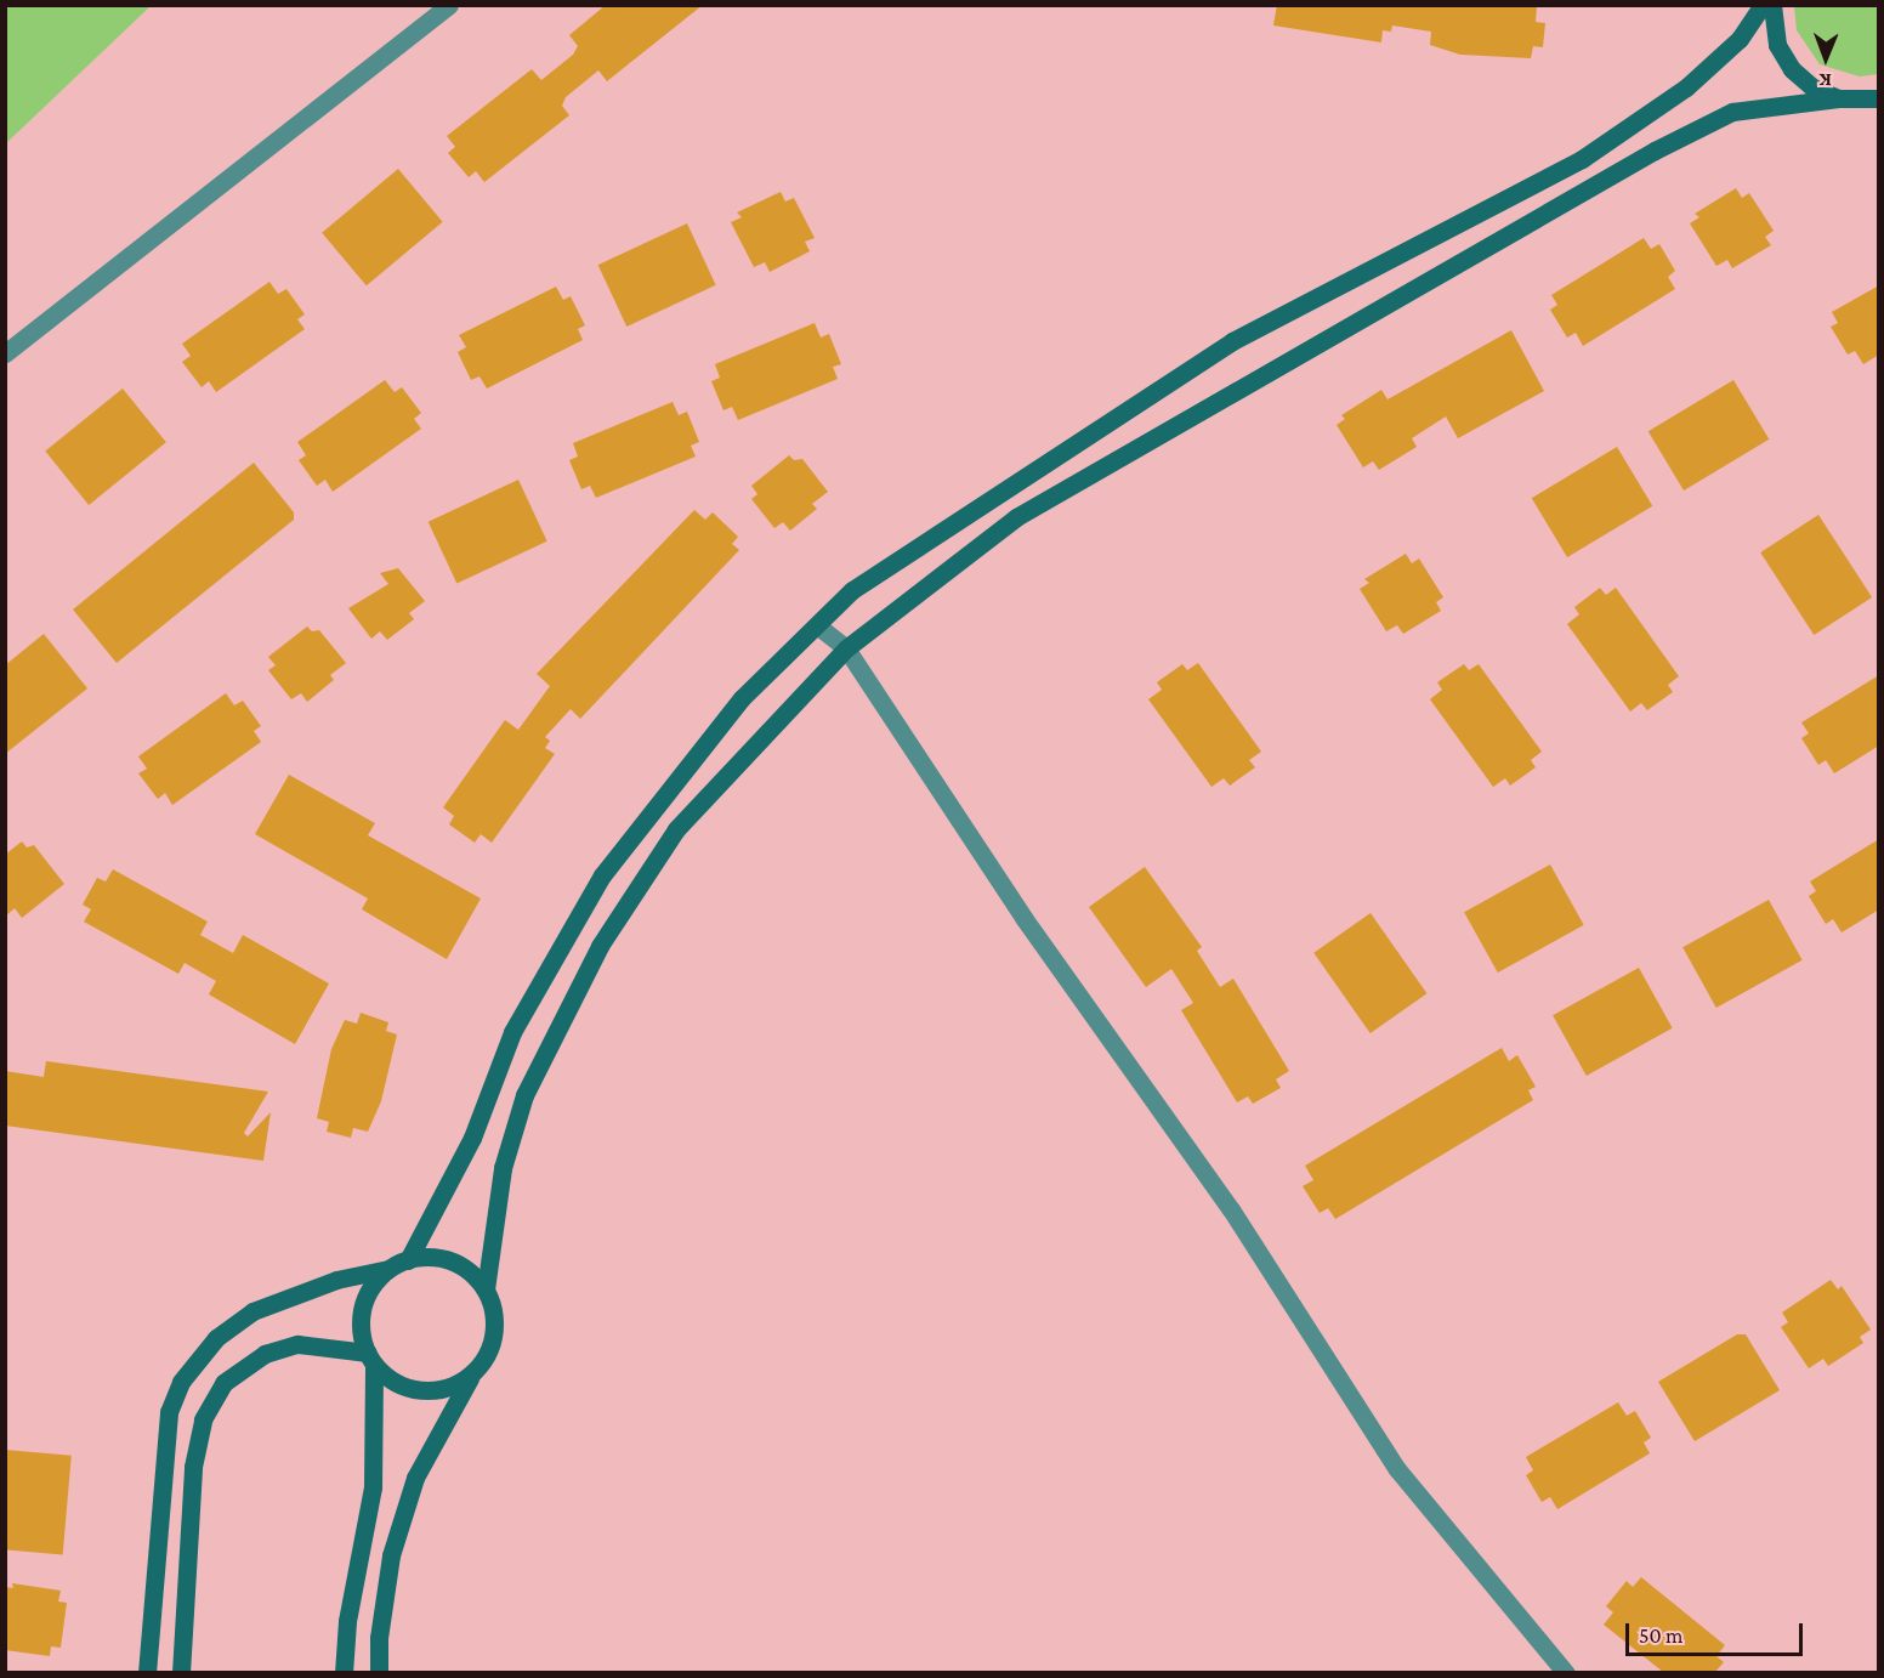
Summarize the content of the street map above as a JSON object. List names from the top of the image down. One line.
{"scale_bar":"50 m","north":"bottom"}
